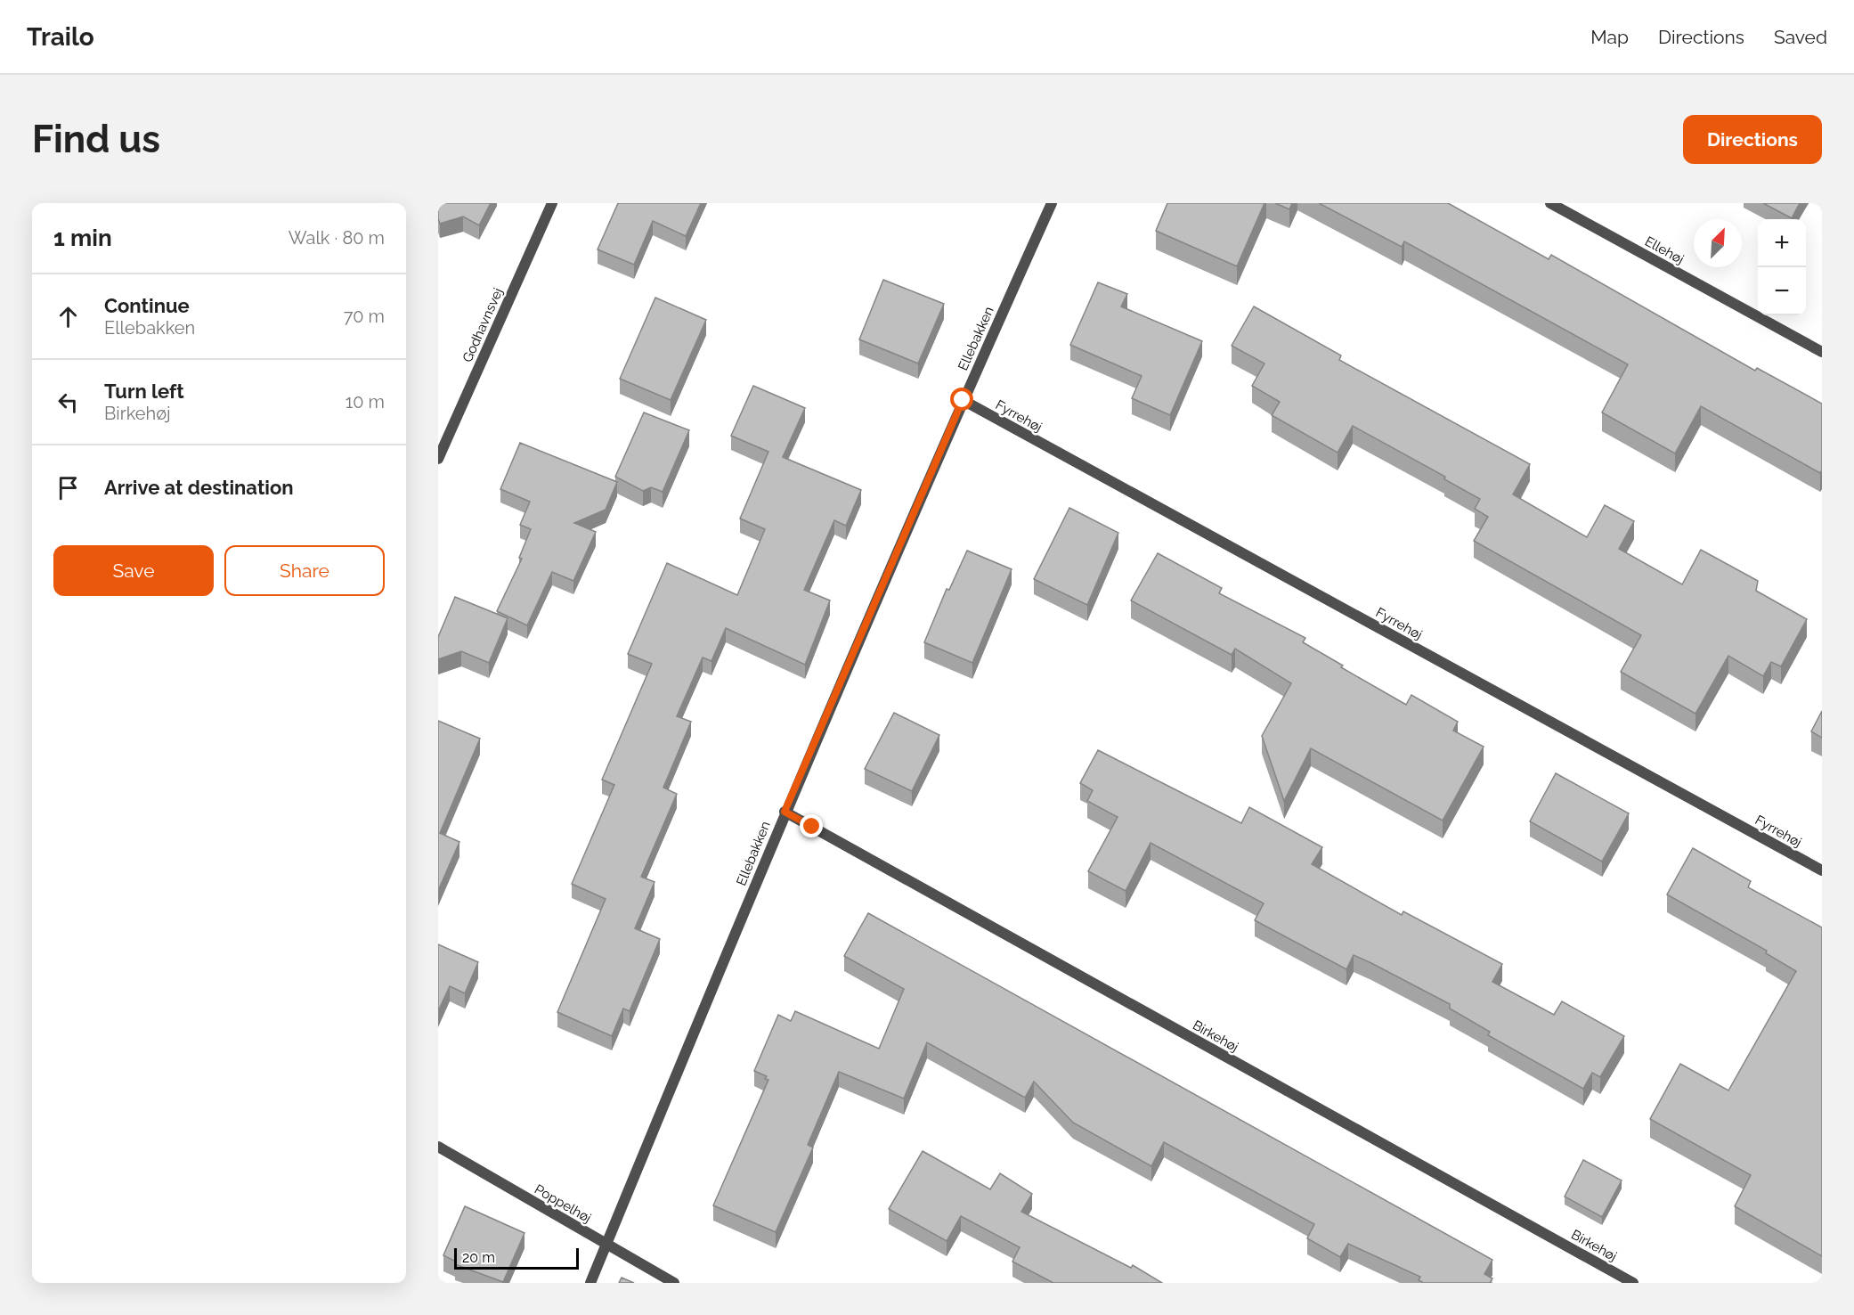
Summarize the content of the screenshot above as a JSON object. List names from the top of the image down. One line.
{"streets":{"street":["Ellehøj","Godhavnsvej","Ellebakken","Fyrrehøj","Birkehøj","Poppelhøj"]},"crossings":[["Ellebakken","Fyrrehøj"],["Ellebakken","Birkehøj"],["Ellebakken","Poppelhøj"]],"scale_bar":"20 m","north":"top right","page":{"header":"Trailo","nav":["Map","Directions","Saved"],"buttons":["Directions",["Save","Share"]],"title":"Find us","heading":["1 min","Walk · 80 m"],"map_buttons":["+","−"],"list":[["Continue","Ellebakken","70 m"],["Turn left","Birkehøj","10 m"],"Arrive at destination"],"scale":"20 m"}}
